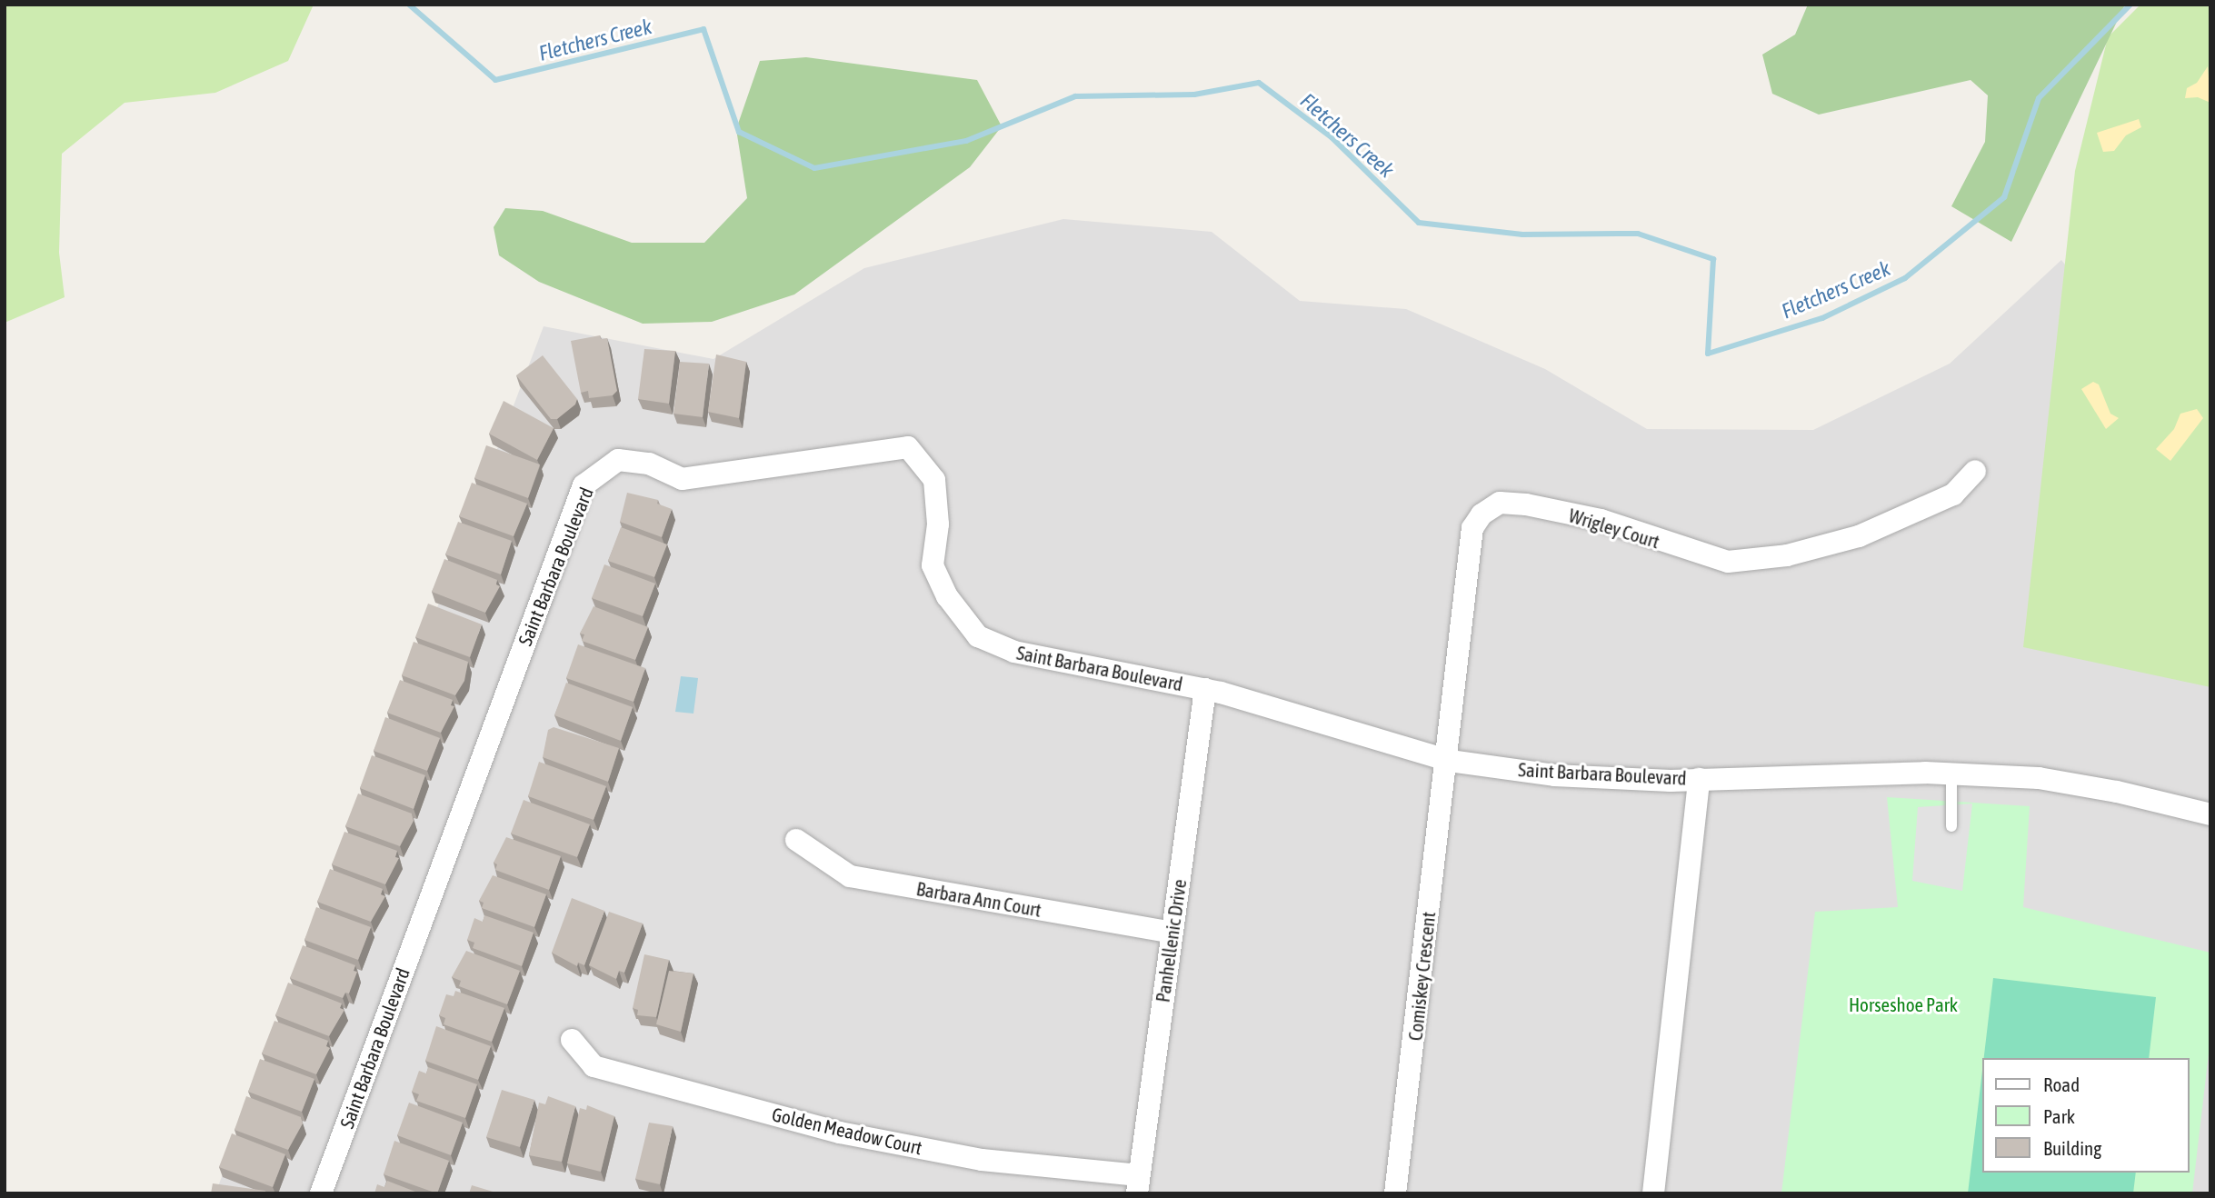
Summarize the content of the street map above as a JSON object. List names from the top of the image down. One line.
{"streets":{"street":["Wrigley Court","Saint Barbara Boulevard","Barbara Ann Court","Panhellenic Drive","Comiskey Crescent","Golden Meadow Court"]},"crossings":[["Wrigley Court","Saint Barbara Boulevard"],["Wrigley Court","Comiskey Crescent"],["Saint Barbara Boulevard","Panhellenic Drive"],["Saint Barbara Boulevard","Comiskey Crescent"],["Barbara Ann Court","Panhellenic Drive"],["Panhellenic Drive","Golden Meadow Court"]],"water":["Fletchers Creek"],"parks":["Horseshoe Park"],"legend":["Road","Park","Building"]}
